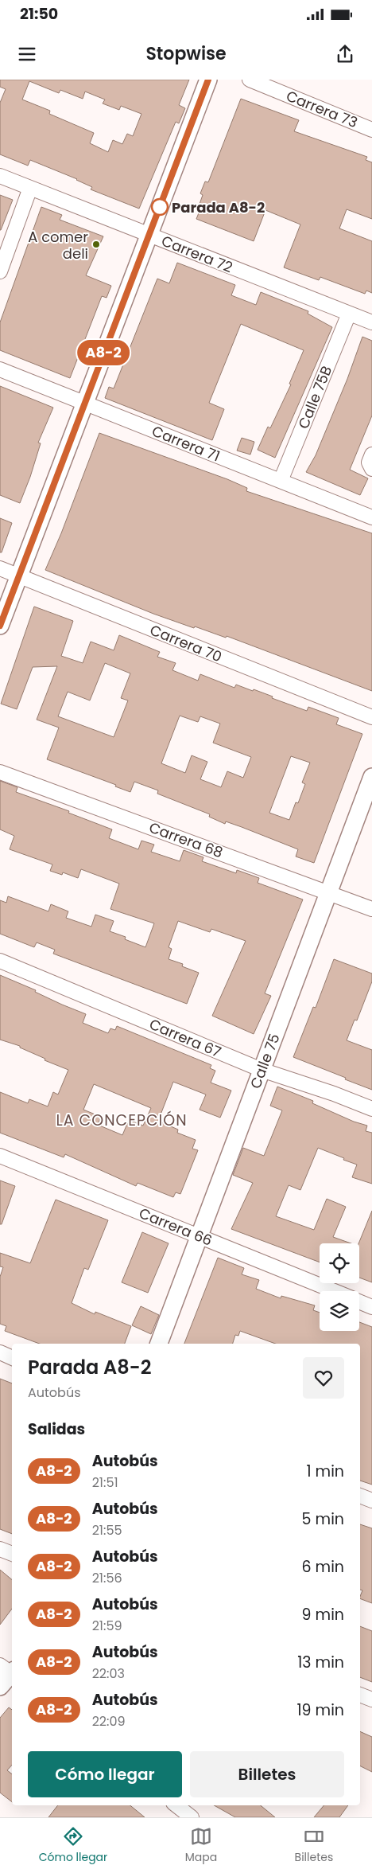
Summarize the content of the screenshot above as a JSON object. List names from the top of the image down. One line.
{"streets":{"street":["Carrera 73","Carrera 72","Calle 75B","Carrera 71","Carrera 70","Carrera 68","Carrera 67","Calle 75","Carrera 66"]},"crossings":[["Carrera 72","Calle 75B"],["Calle 75B","Carrera 71"],["Carrera 68","Calle 75"],["Carrera 67","Calle 75"],["Calle 75","Carrera 66"]],"districts":["LA CONCEPCIÓN"],"places":["Parada A8-2","A comer deli"],"lines":["bus line A8-2"],"page":{"status":"21:50","header":"Stopwise","on_map":"A8-2","heading":[["Parada A8-2","Autobús"],"Salidas"],"list":[{"mark":"A8-2","name":"Autobús","note":"21:51","value":"1 min"},{"mark":"A8-2","name":"Autobús","note":"21:55","value":"5 min"},{"mark":"A8-2","name":"Autobús","note":"21:56","value":"6 min"},{"mark":"A8-2","name":"Autobús","note":"21:59","value":"9 min"},{"mark":"A8-2","name":"Autobús","note":"22:03","value":"13 min"},{"mark":"A8-2","name":"Autobús","note":"22:09","value":"19 min"}],"buttons":["Cómo llegar","Billetes"],"tabs":["Cómo llegar","Mapa","Billetes"]}}
